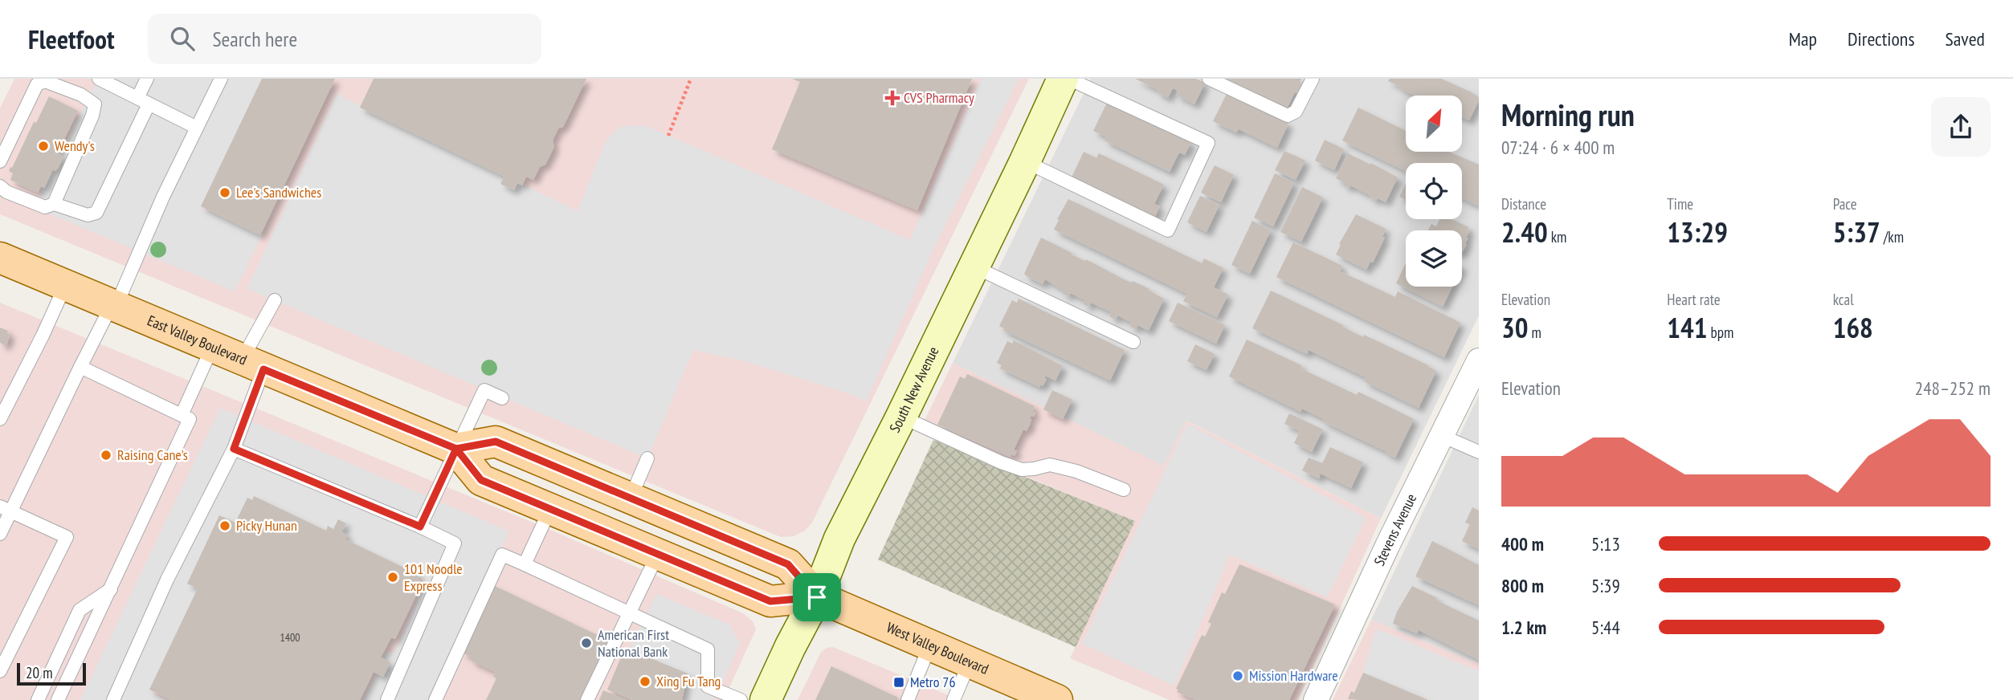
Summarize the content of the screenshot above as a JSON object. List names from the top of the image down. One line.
{"streets":{"main road":["East Valley Boulevard","South New Avenue","West Valley Boulevard"],"street":["Stevens Avenue"]},"crossings":[["South New Avenue","West Valley Boulevard"]],"places":{"health":["CVS Pharmacy"],"other":["Wendy's","Lee's Sandwiches","Raising Cane's","Picky Hunan","101 Noodle Express","American First National Bank","Mission Hardware","Xing Fu Tang"],"transit":["Metro 76"]},"house_numbers":["1400"],"scale_bar":"20 m","north":"top right","page":{"header":"Fleetfoot","search":"Search here","nav":["Map","Directions","Saved"],"heading":["Morning run","07:24 · 6 × 400 m"],"stats":[["Distance","2.40 km"],["Time","13:29"],["Pace","5:37 /km"],["Elevation","30 m"],["Heart rate","141 bpm"],["kcal","168"]],"chart":["Elevation","248–252 m"],"list":[{"name":"400 m","note":"5:13"},{"name":"800 m","note":"5:39"},{"name":"1.2 km","note":"5:44"}],"scale":"20 m"}}
